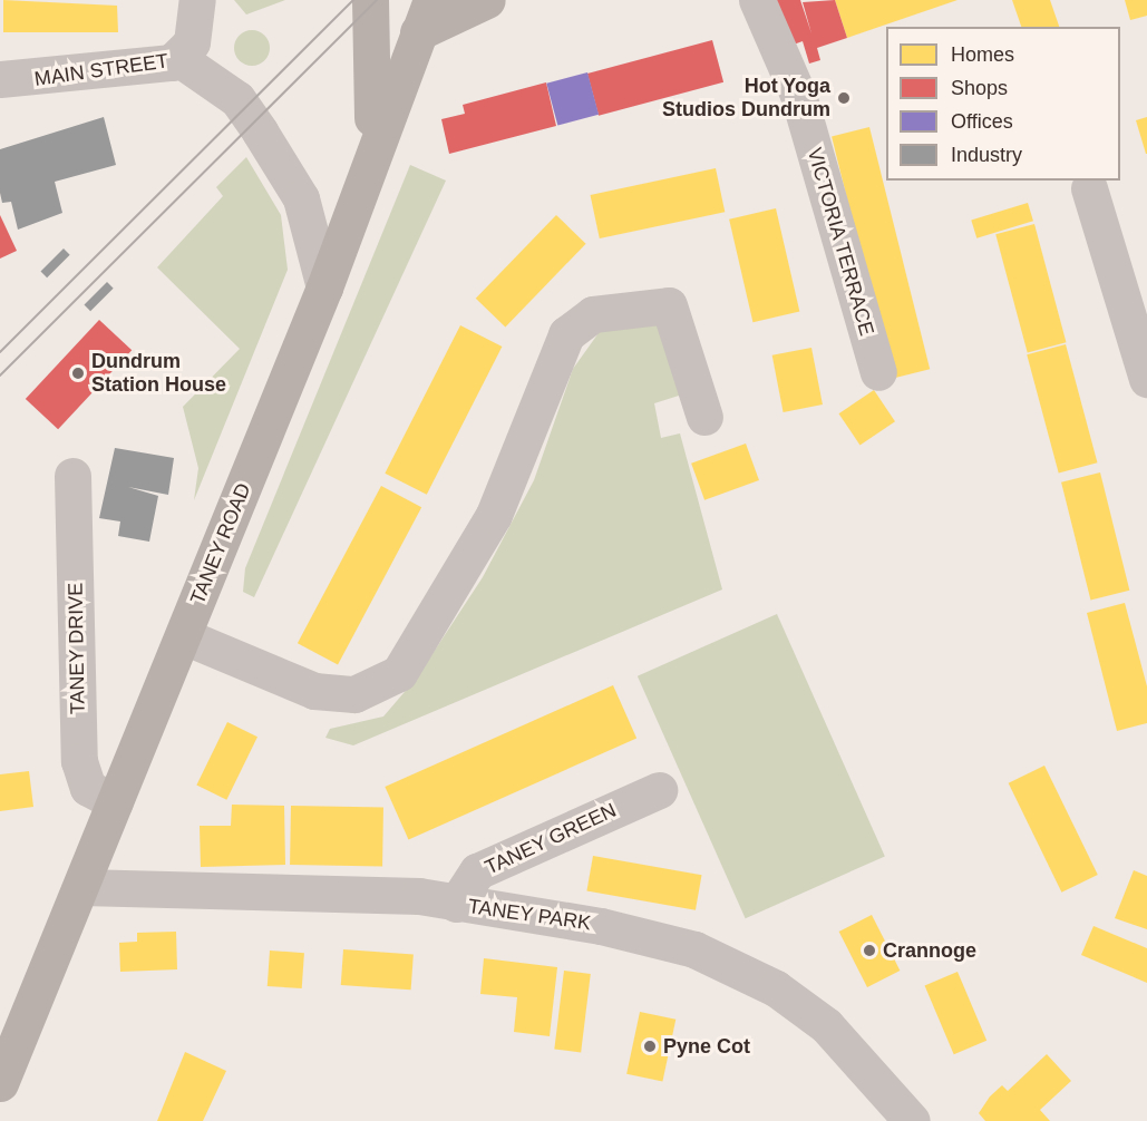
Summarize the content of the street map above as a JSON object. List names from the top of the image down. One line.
{"streets":{"main road":["TANEY ROAD"],"street":["MAIN STREET","VICTORIA TERRACE","TANEY DRIVE","TANEY GREEN","TANEY PARK"]},"crossings":[["TANEY ROAD","TANEY DRIVE"],["TANEY ROAD","TANEY PARK"],["TANEY GREEN","TANEY PARK"]],"places":["Hot Yoga Studios Dundrum","Dundrum Station House","Crannoge","Pyne Cot"],"legend":["Homes","Shops","Offices","Industry"]}
